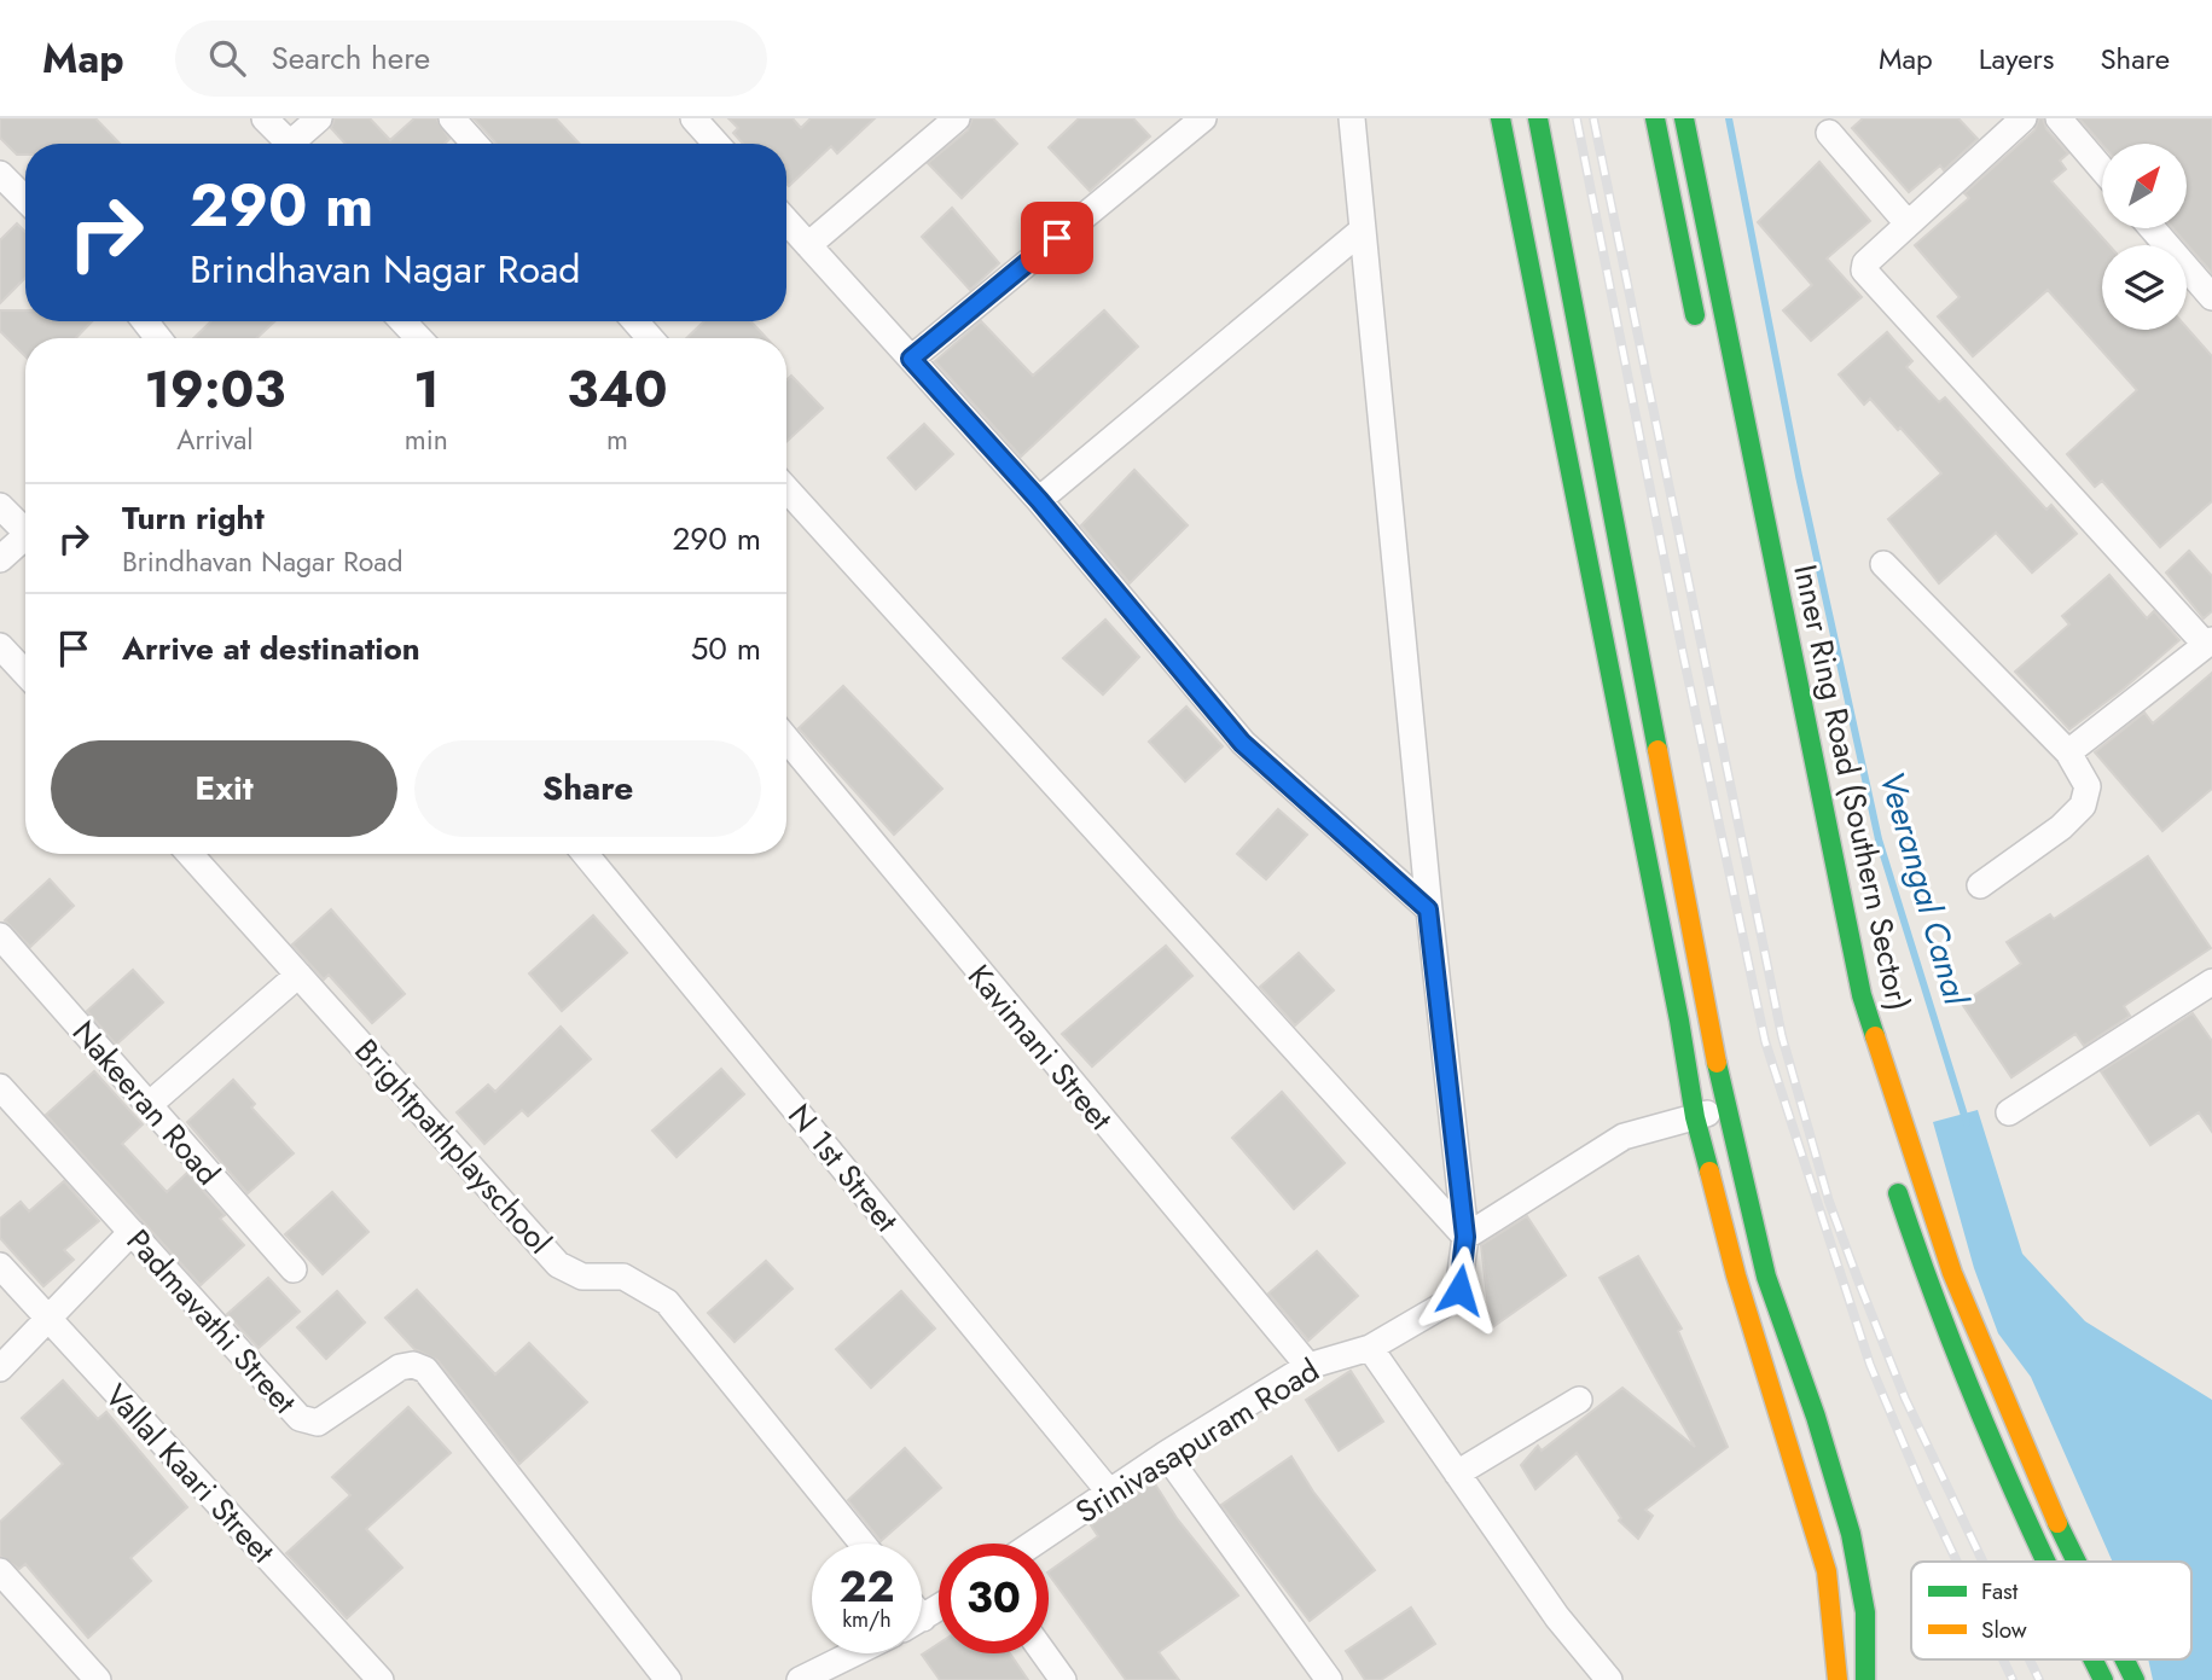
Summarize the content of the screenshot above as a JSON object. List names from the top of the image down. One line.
{"streets":{"main road":["Inner Ring Road (Southern Sector)"],"street":["Kavimani Street","Nakeeran Road","Brightpathplayschool","N 1st Street","Padmavathi Street","Srinivasapuram Road","Vallal Kaari Street"]},"crossings":[["Kavimani Street","Srinivasapuram Road"],["N 1st Street","Srinivasapuram Road"]],"water":["Veerangal Canal"],"legend":["Fast","Slow"],"north":"top right","page":{"header":"Map","search":"Search here","nav":["Map","Layers","Share"],"turn":["290 m","Brindhavan Nagar Road"],"eta":["19:03","Arrival","1","min","340","m"],"list":[{"name":"Turn right","note":"Brindhavan Nagar Road","value":"290 m"},{"name":"Arrive at destination","value":"50 m"}],"buttons":["Exit","Share"],"speed":"22 km/h","limit":"30"}}
